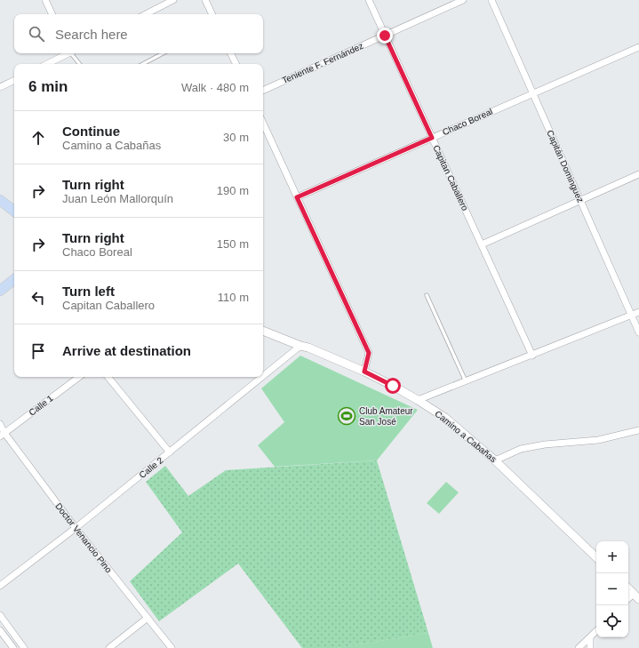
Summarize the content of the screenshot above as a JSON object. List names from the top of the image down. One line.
{"streets":{"street":["Teniente F. Fernández","Chaco Boreal","Capitán Dominguez","Capitan Caballero","Calle 1","Camino a Cabañas","Calle 2","Doctor Venancio Pino"]},"crossings":[["Teniente F. Fernández","Capitan Caballero"],["Chaco Boreal","Capitán Dominguez"],["Chaco Boreal","Capitan Caballero"],["Calle 1","Doctor Venancio Pino"],["Camino a Cabañas","Calle 2"],["Calle 2","Doctor Venancio Pino"]],"places":{"sports":["Club Amateur San José"]},"page":{"search":"Search here","heading":["6 min","Walk · 480 m"],"list":[["Continue","Camino a Cabañas","30 m"],["Turn right","Juan León Mallorquín","190 m"],["Turn right","Chaco Boreal","150 m"],["Turn left","Capitan Caballero","110 m"],"Arrive at destination"],"map_buttons":["+","−"]}}
